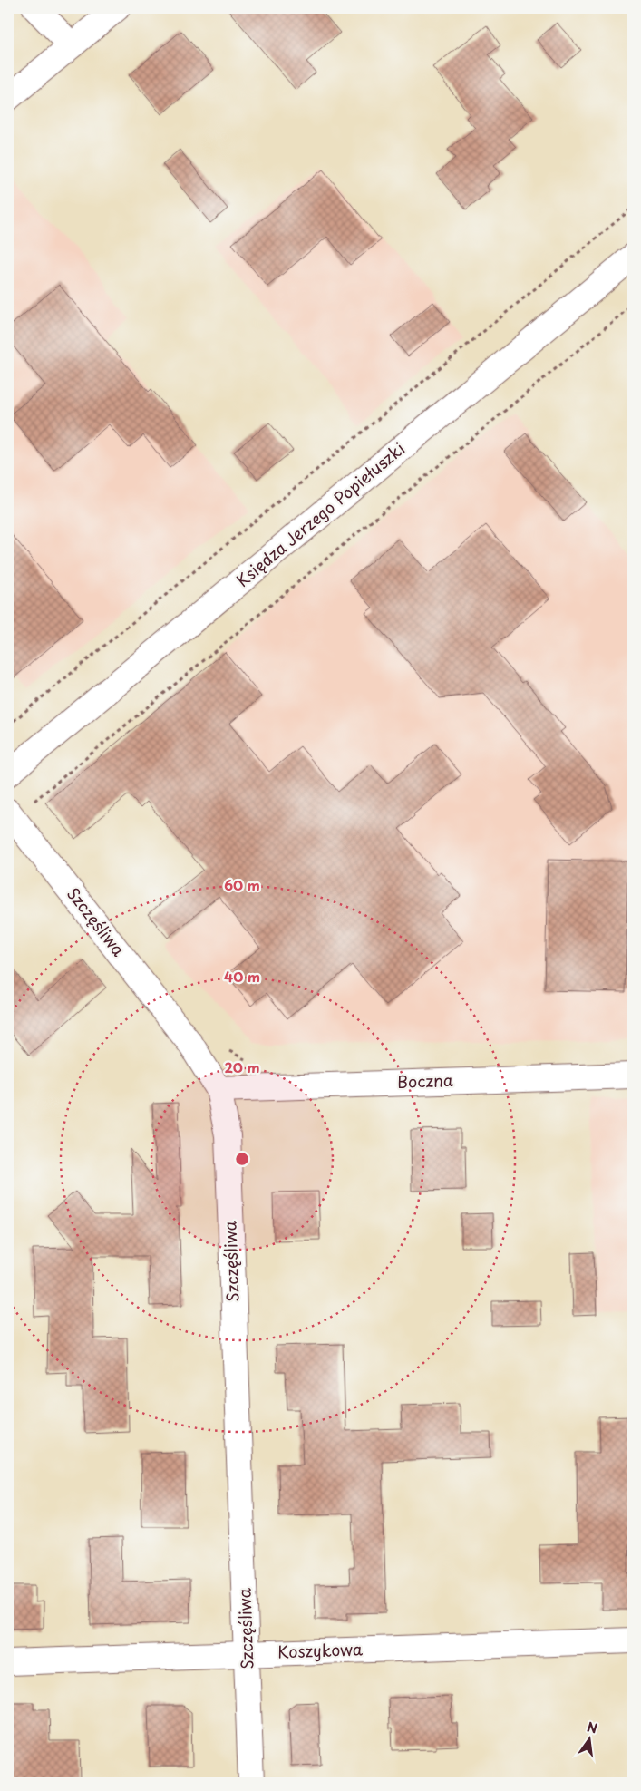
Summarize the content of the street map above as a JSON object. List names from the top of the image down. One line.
{"streets":{"street":["Księdza Jerzego Popiełuszki","Szczęśliwa","Boczna","Koszykowa"]},"crossings":[["Szczęśliwa","Boczna"],["Szczęśliwa","Koszykowa"]],"north":"top","rings":["60 m","40 m","20 m"]}
